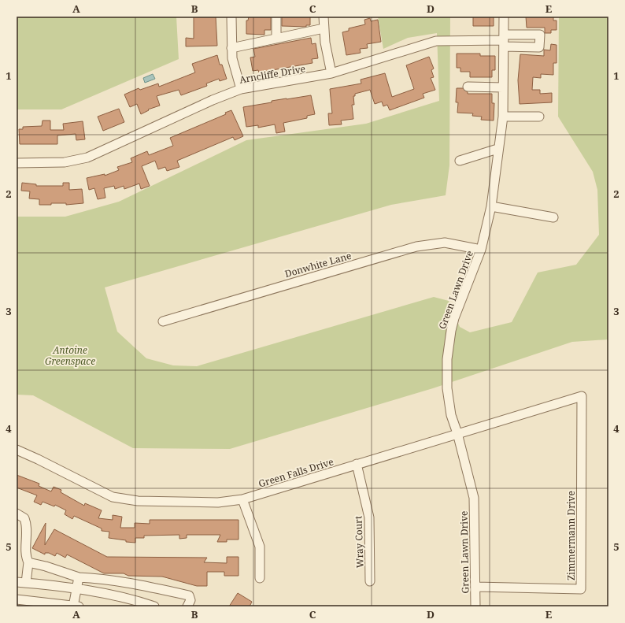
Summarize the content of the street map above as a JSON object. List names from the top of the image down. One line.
{"streets":{"street":["Arncliffe Drive","Donwhite Lane","Green Lawn Drive","Green Falls Drive","Zimmermann Drive","Wray Court"]},"crossings":[["Arncliffe Drive","Green Lawn Drive"],["Donwhite Lane","Green Lawn Drive"],["Green Lawn Drive","Green Falls Drive"],["Green Lawn Drive","Zimmermann Drive"],["Green Falls Drive","Zimmermann Drive"],["Green Falls Drive","Wray Court"]],"parks":["Antoine Greenspace"],"grid":{"columns":["A","B","C","D","E"],"rows":["1","2","3","4","5"]}}
